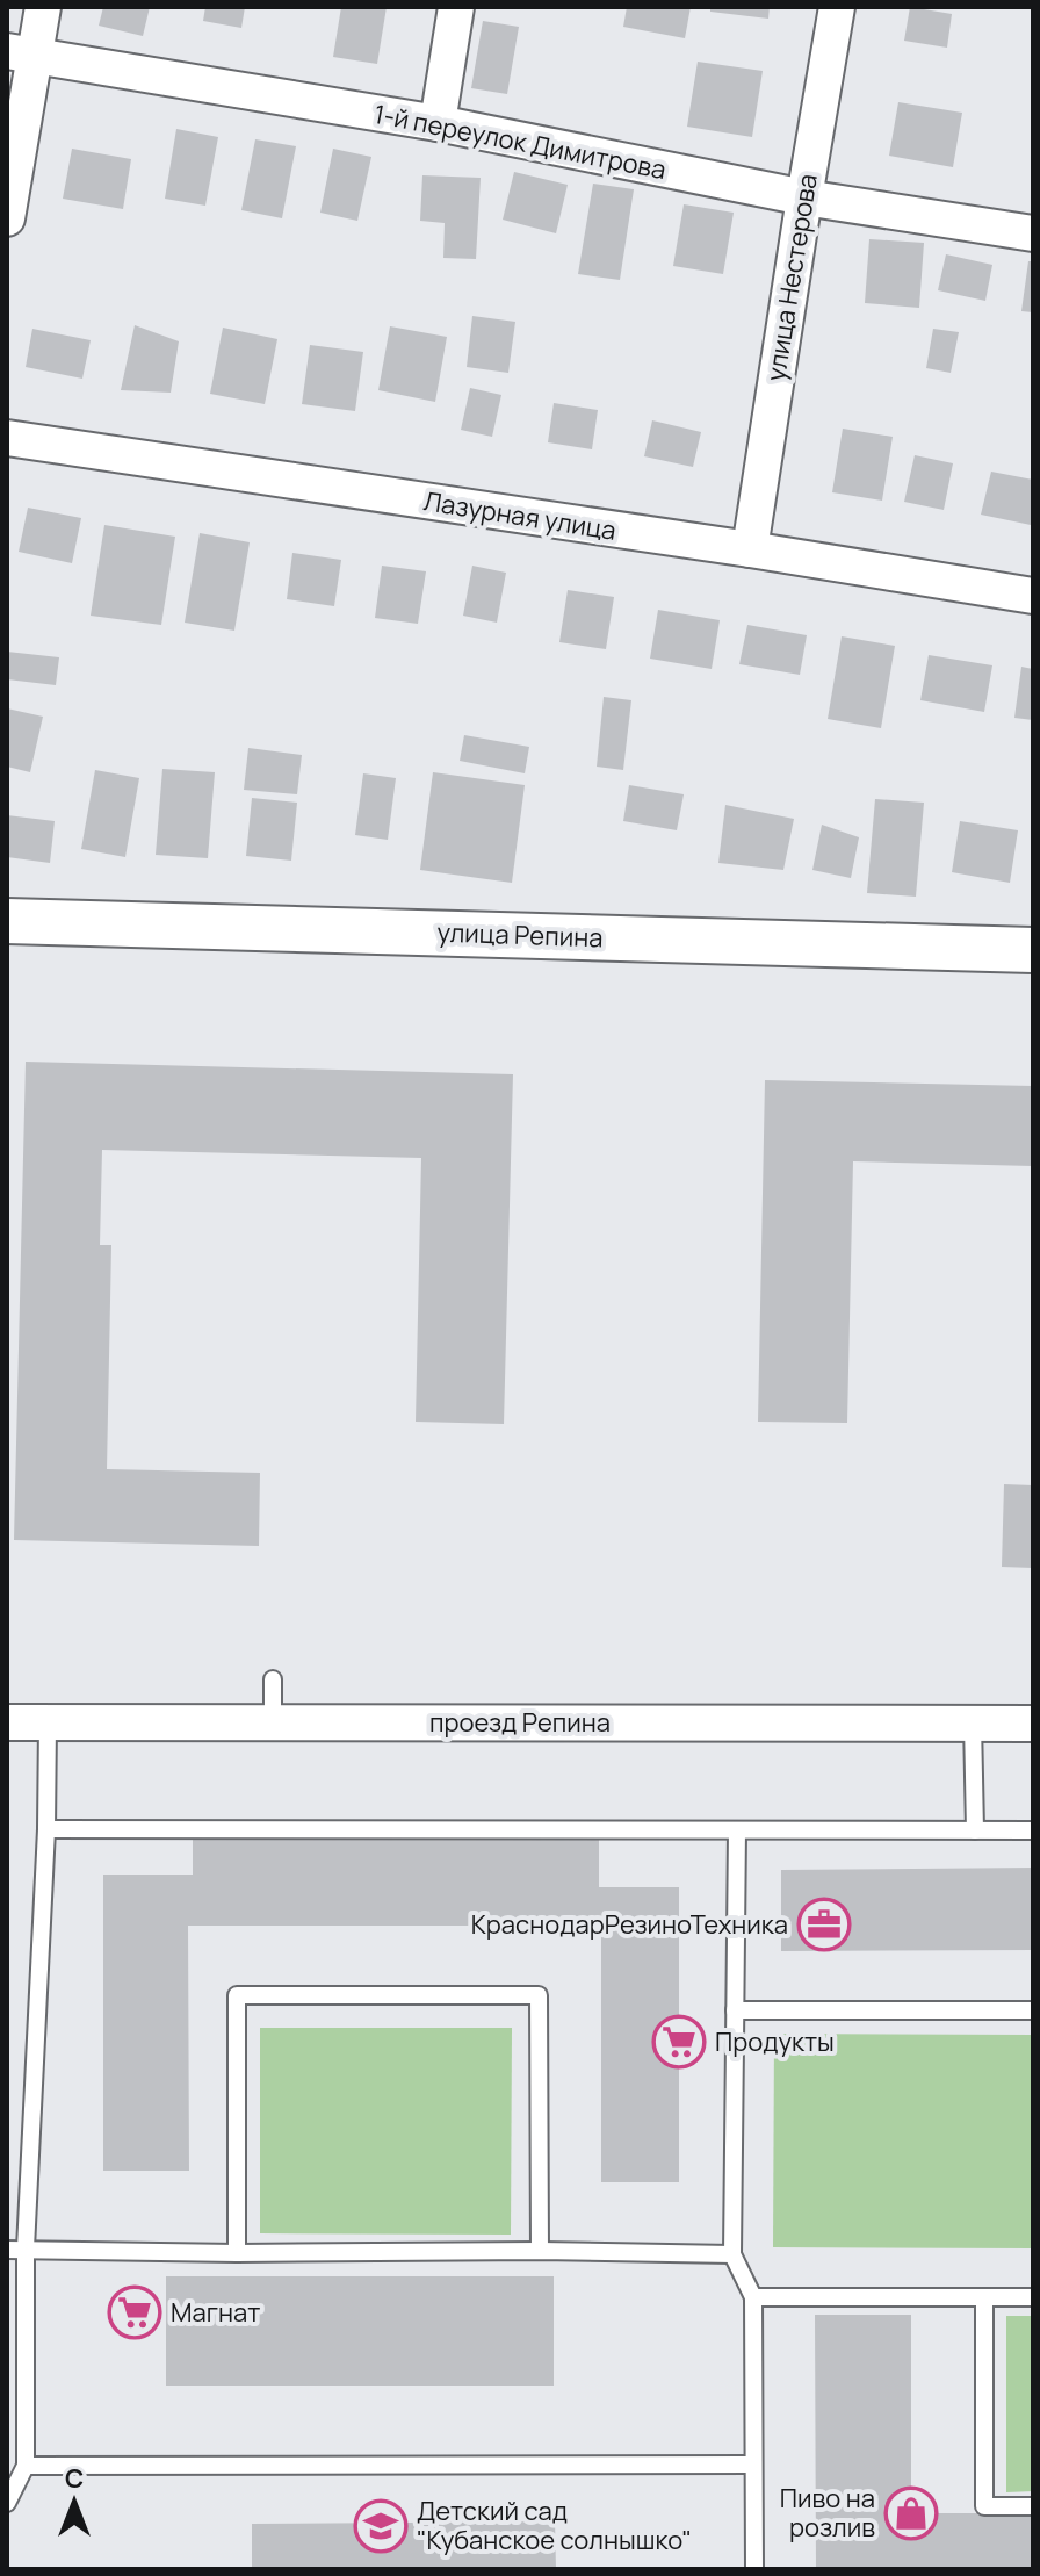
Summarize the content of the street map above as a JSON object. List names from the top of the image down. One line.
{"streets":{"street":["1-й переулок Димитрова","улица Нестерова","Лазурная улица","улица Репина","проезд Репина"]},"crossings":[["1-й переулок Димитрова","улица Нестерова"],["улица Нестерова","Лазурная улица"]],"places":{"office":["КраснодарРезиноТехника"],"supermarket":["Продукты","Магнат"],"shop":["Пиво на розлив"],"school or university":["Детский сад \"Кубанское солнышко\""]},"north":"top"}
